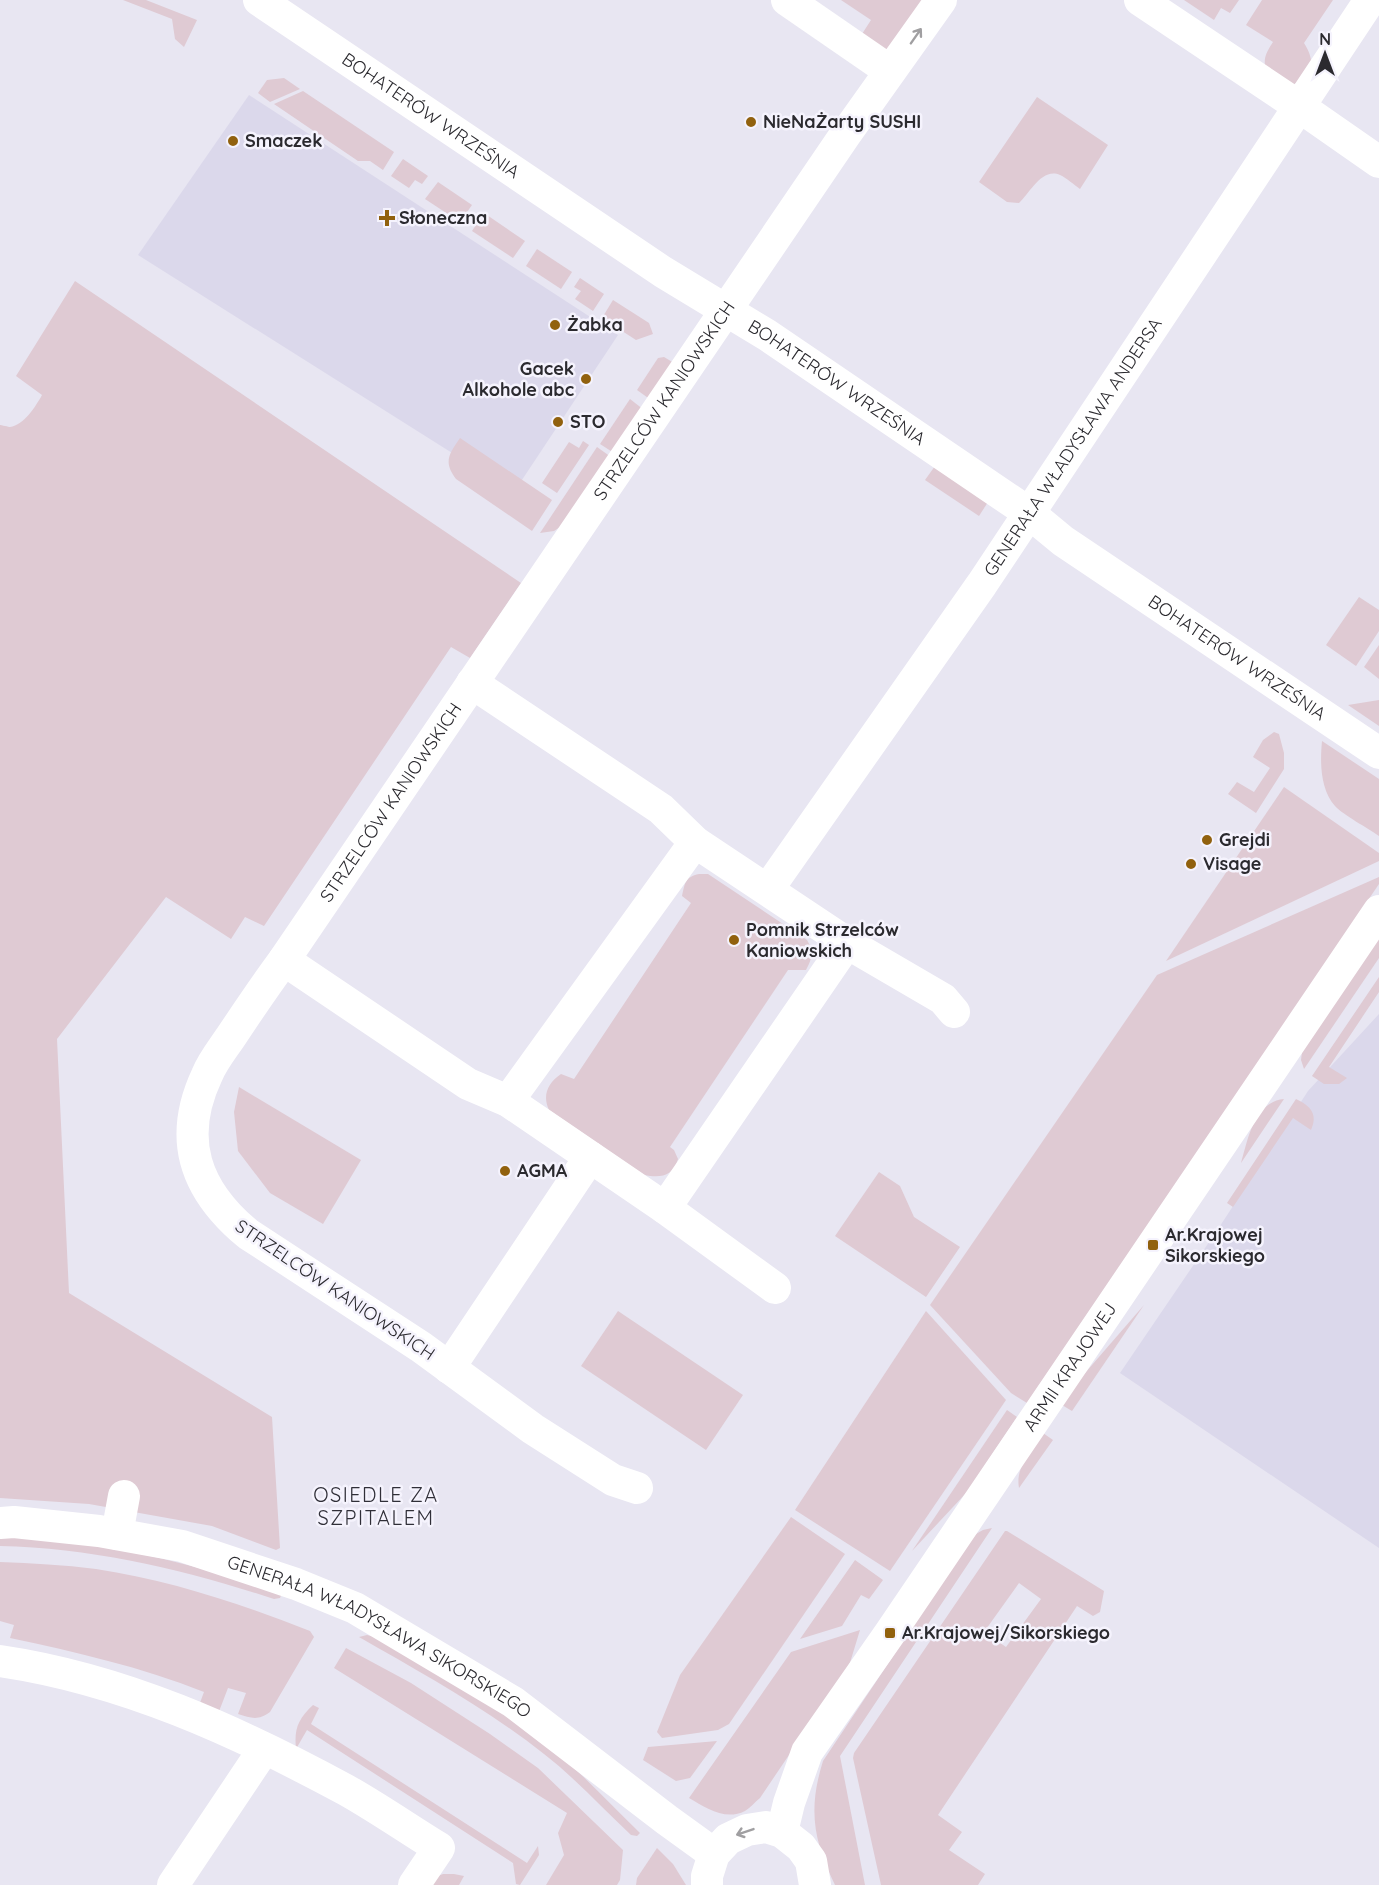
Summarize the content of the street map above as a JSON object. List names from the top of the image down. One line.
{"streets":{"street":["BOHATERÓW WRZEŚNIA","STRZELCÓW KANIOWSKICH","GENERAŁA WŁADYSŁAWA ANDERSA","ARMII KRAJOWEJ","GENERAŁA WŁADYSŁAWA SIKORSKIEGO"]},"crossings":[["BOHATERÓW WRZEŚNIA","STRZELCÓW KANIOWSKICH"],["BOHATERÓW WRZEŚNIA","GENERAŁA WŁADYSŁAWA ANDERSA"]],"districts":["OSIEDLE ZA SZPITALEM"],"places":{"other":["NieNaŻarty SUSHI","Smaczek","Żabka","Gacek Alkohole abc","STO","Grejdi","Visage","Pomnik Strzelców Kaniowskich","AGMA"],"health":["Słoneczna"],"transit":["Ar.Krajowej Sikorskiego","Ar.Krajowej/Sikorskiego"]},"north":"top"}
